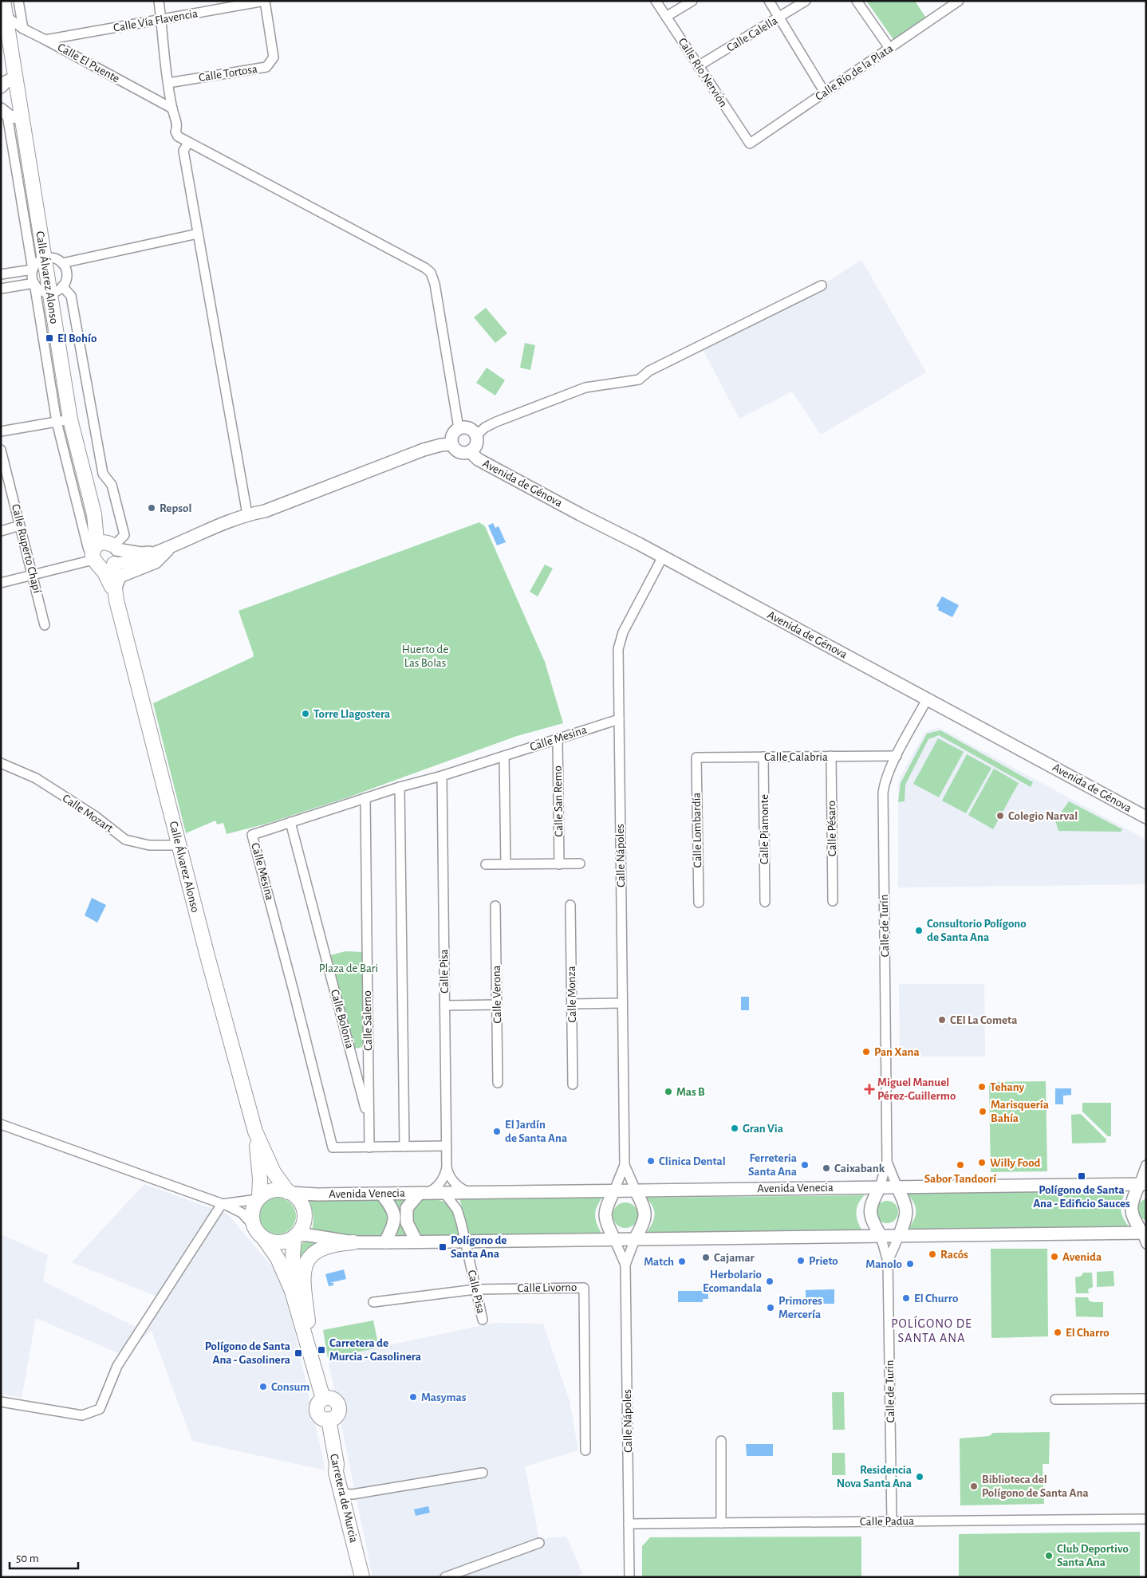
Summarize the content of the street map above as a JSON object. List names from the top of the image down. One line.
{"streets":{"main road":["Calle Álvarez Alonso","Carretera de Murcia"],"street":["Calle Vía Flavencia","Calle Calella","Calle El Puente","Calle Río Nervión","Calle Río de la Plata","Calle Tortosa","Avenida de Génova","Calle Ruperto Chapí","Calle Mesina","Calle Calabria","Calle San Remo","Calle Mozart","Calle Pésaro","Calle Piamonte","Calle Lombardía","Calle Nápoles","Calle de Turín","Calle Pisa","Calle Verona","Calle Monza","Calle Bolonia","Calle Salerno","Avenida Venecia","Calle Livorno","Calle Padua"]},"crossings":[["Calle Vía Flavencia","Calle El Puente"],["Calle Vía Flavencia","Calle Tortosa"],["Calle Calella","Calle Río Nervión"],["Calle El Puente","Calle Álvarez Alonso"],["Calle Río Nervión","Calle Río de la Plata"],["Calle Álvarez Alonso","Calle Mozart"],["Calle Álvarez Alonso","Avenida Venecia"],["Calle Álvarez Alonso","Carretera de Murcia"],["Avenida de Génova","Calle Nápoles"],["Avenida de Génova","Calle de Turín"],["Calle Mesina","Calle San Remo"],["Calle Mesina","Calle Nápoles"],["Calle Mesina","Calle Pisa"],["Calle Mesina","Calle Bolonia"],["Calle Mesina","Calle Salerno"],["Calle Calabria","Calle Pésaro"],["Calle Calabria","Calle Piamonte"],["Calle Calabria","Calle Lombardía"],["Calle Calabria","Calle de Turín"],["Calle Nápoles","Avenida Venecia"],["Calle Nápoles","Calle Padua"],["Calle de Turín","Avenida Venecia"],["Calle de Turín","Calle Padua"],["Calle Pisa","Avenida Venecia"],["Calle Pisa","Calle Livorno"],["Calle Bolonia","Calle Salerno"],["Avenida Venecia","Carretera de Murcia"]],"districts":["POLÍGONO DE SANTA ANA"],"parks":["Huerto de Las Bolas","Plaza de Bari"],"places":{"transit":["El Bohío","Polígono de Santa Ana - Edificio Sauces","Polígono de Santa Ana","Carretera de Murcia - Gasolinera","Polígono de Santa Ana - Gasolinera"],"other":["Repsol","Torre Llagostera","Colegio Narval","Consultorio Polígono de Santa Ana","CEI La Cometa","Pan Xana","Tehany","Mas B","Marisquería Bahía","Gran Via","El Jardín de Santa Ana","Clinica Dental","Willy Food","Ferreteria Santa Ana","Sabor Tandoorí","Caixabank","Racós","Avenida","Cajamar","Prieto","Match","Manolo","Herbolario Ecomandala","El Churro","Primores Mercería","El Charro","Consum","Masymas","Residencia Nova Santa Ana","Biblioteca del Polígono de Santa Ana","Club Deportivo Santa Ana"],"health":["Miguel Manuel Pérez-Guillermo"]},"scale_bar":"50 m"}
